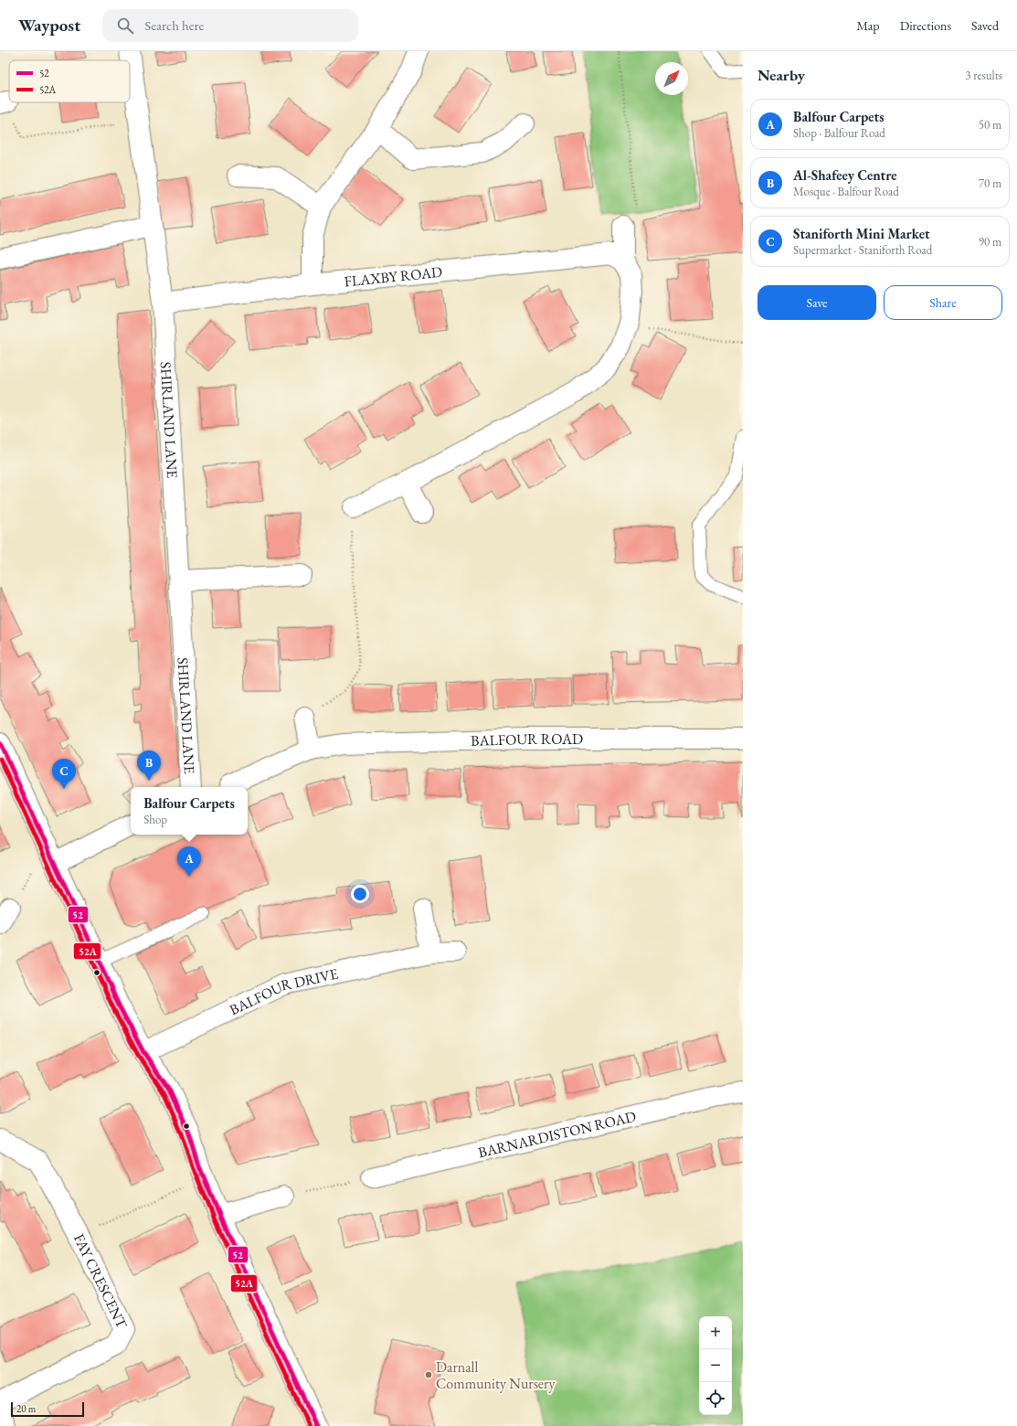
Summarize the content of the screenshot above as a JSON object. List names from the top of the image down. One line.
{"streets":{"street":["FLAXBY ROAD","SHIRLAND LANE","BALFOUR ROAD","BALFOUR DRIVE","BARNARDISTON ROAD","FAY CRESCENT"]},"crossings":[["FLAXBY ROAD","SHIRLAND LANE"]],"places":["Darnall Community Nursery"],"lines":["transit line 52","transit line 52A"],"legend":["52","52A"],"scale_bar":"20 m","north":"top right","page":{"header":"Waypost","search":"Search here","nav":["Map","Directions","Saved"],"heading":["Nearby","3 results"],"list":[{"mark":"A","name":"Balfour Carpets","note":"Shop · Balfour Road","value":"50 m"},{"mark":"B","name":"Al-Shafeey Centre","note":"Mosque · Balfour Road","value":"70 m"},{"mark":"C","name":"Staniforth Mini Market","note":"Supermarket · Staniforth Road","value":"90 m"}],"buttons":["Save","Share"],"pins":["B","C","A"],"popup":["Balfour Carpets","Shop"],"map_buttons":["+","−"],"scale":"20 m"}}
